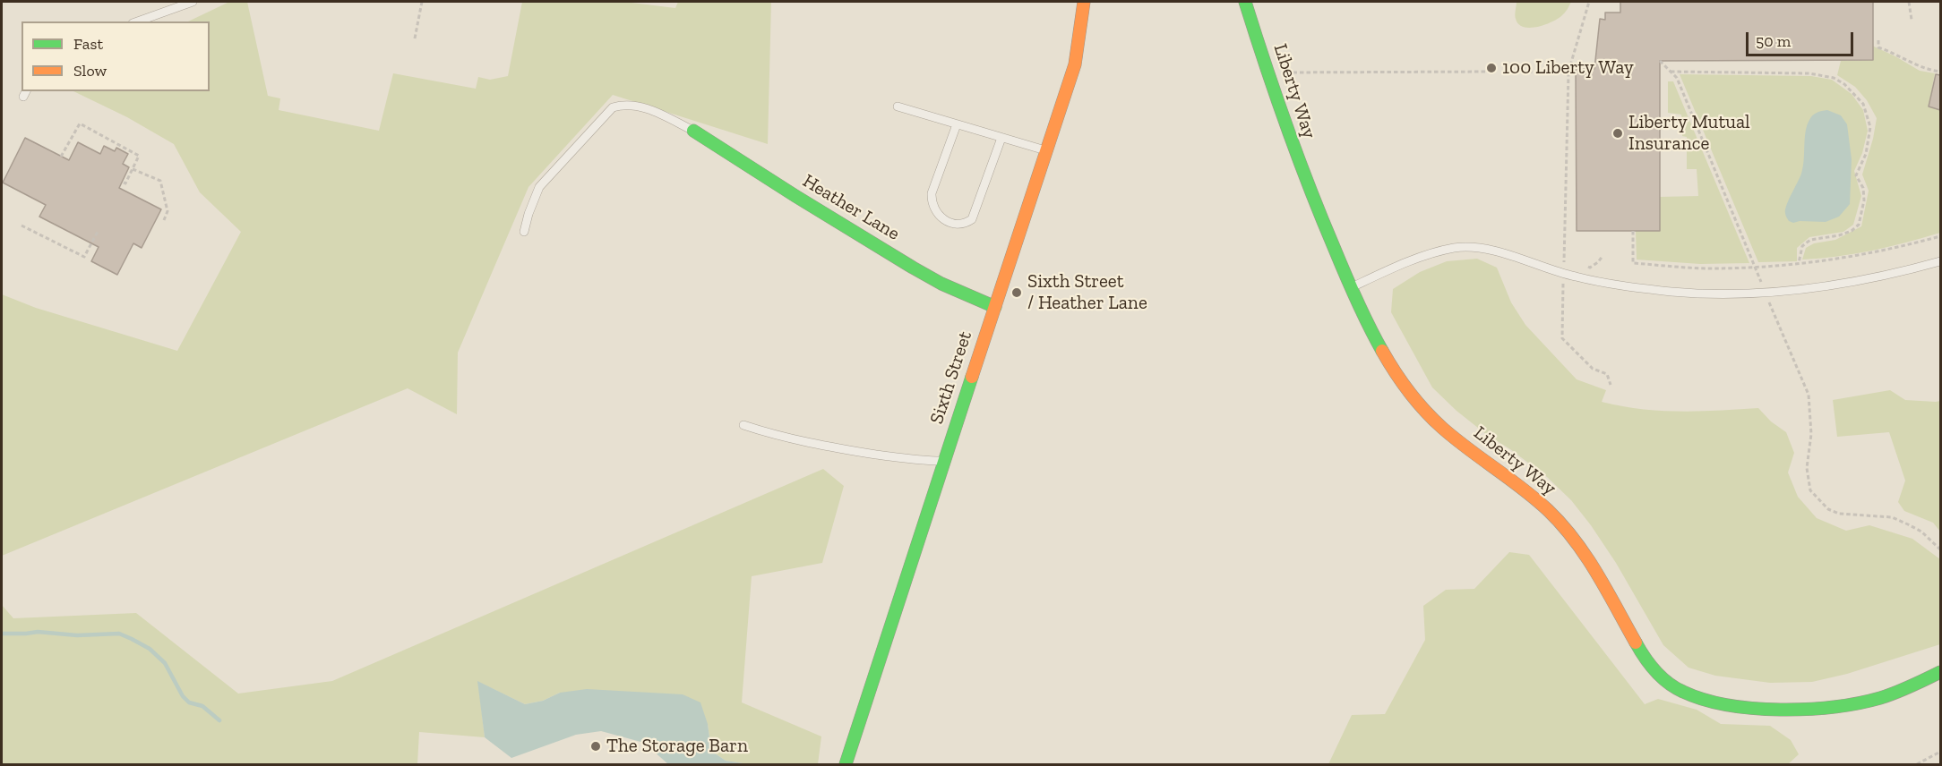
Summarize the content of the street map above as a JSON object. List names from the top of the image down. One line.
{"streets":{"street":["Liberty Way","Heather Lane","Sixth Street"]},"crossings":[["Heather Lane","Sixth Street"]],"places":["100 Liberty Way","Liberty Mutual Insurance","Sixth Street / Heather Lane","The Storage Barn"],"legend":["Fast","Slow"],"scale_bar":"50 m"}
